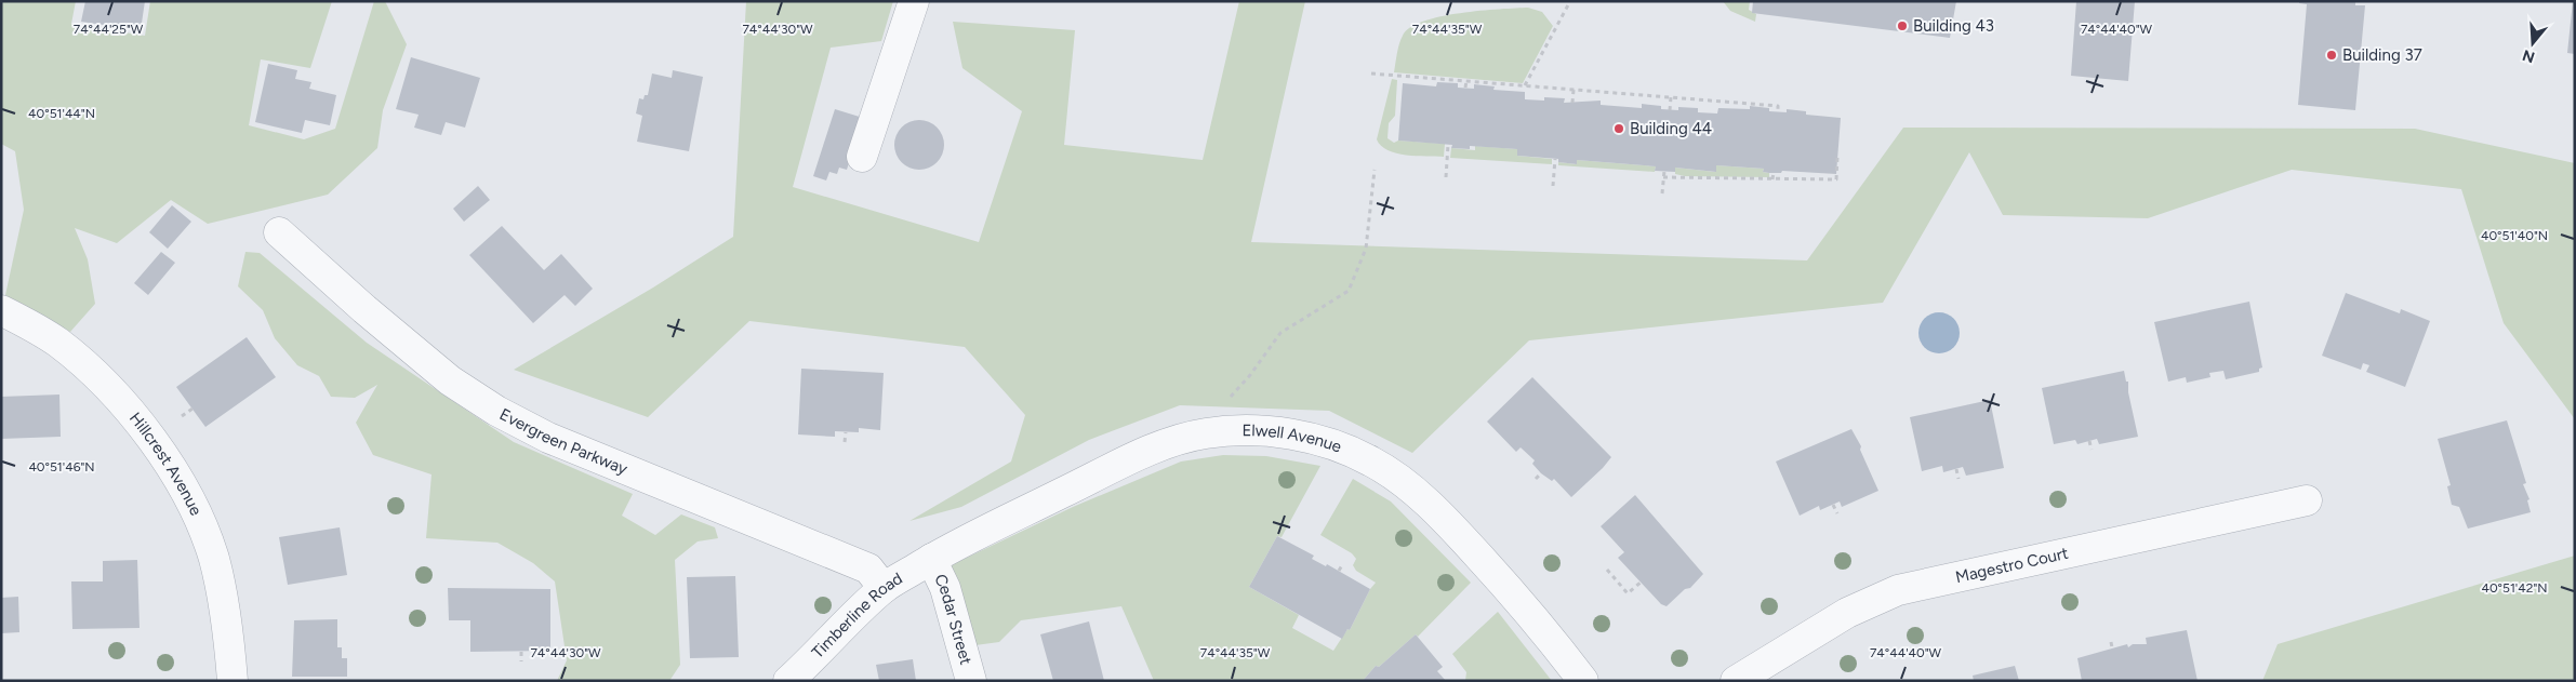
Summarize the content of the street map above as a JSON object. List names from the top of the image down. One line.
{"streets":{"street":["Evergreen Parkway","Elwell Avenue","Hillcrest Avenue","Magestro Court","Timberline Road","Cedar Street"]},"crossings":[["Evergreen Parkway","Timberline Road"],["Elwell Avenue","Timberline Road"],["Elwell Avenue","Cedar Street"],["Timberline Road","Cedar Street"]],"places":["Building 43","Building 37","Building 44"],"north":"bottom","coordinates":["74°44'25\"W","74°44'30\"W","74°44'35\"W","74°44'40\"W","40°51'44\"N","40°51'40\"N","40°51'46\"N","40°51'42\"N"]}
